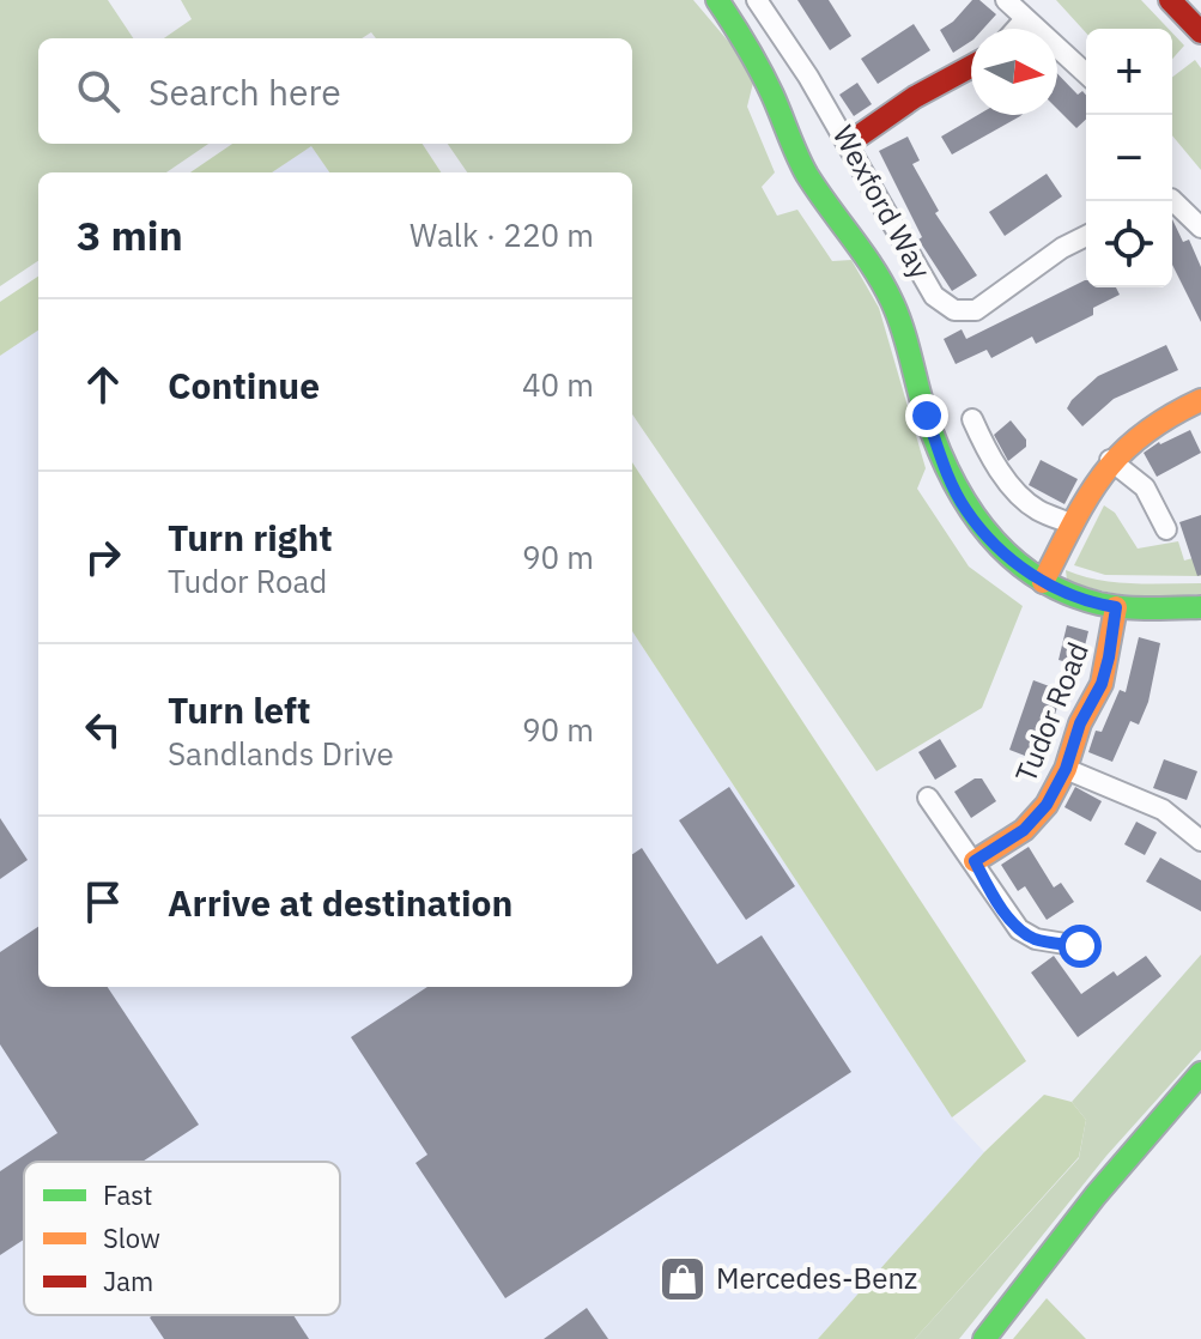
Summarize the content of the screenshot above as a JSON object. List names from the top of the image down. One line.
{"streets":{"street":["Wexford Way","Tudor Road"]},"places":{"shop":["Mercedes-Benz"]},"legend":["Fast","Slow","Jam"],"north":"right","page":{"map_buttons":["+","−"],"search":"Search here","heading":["3 min","Walk · 220 m"],"list":[["Continue","40 m"],["Turn right","Tudor Road","90 m"],["Turn left","Sandlands Drive","90 m"],"Arrive at destination"]}}
